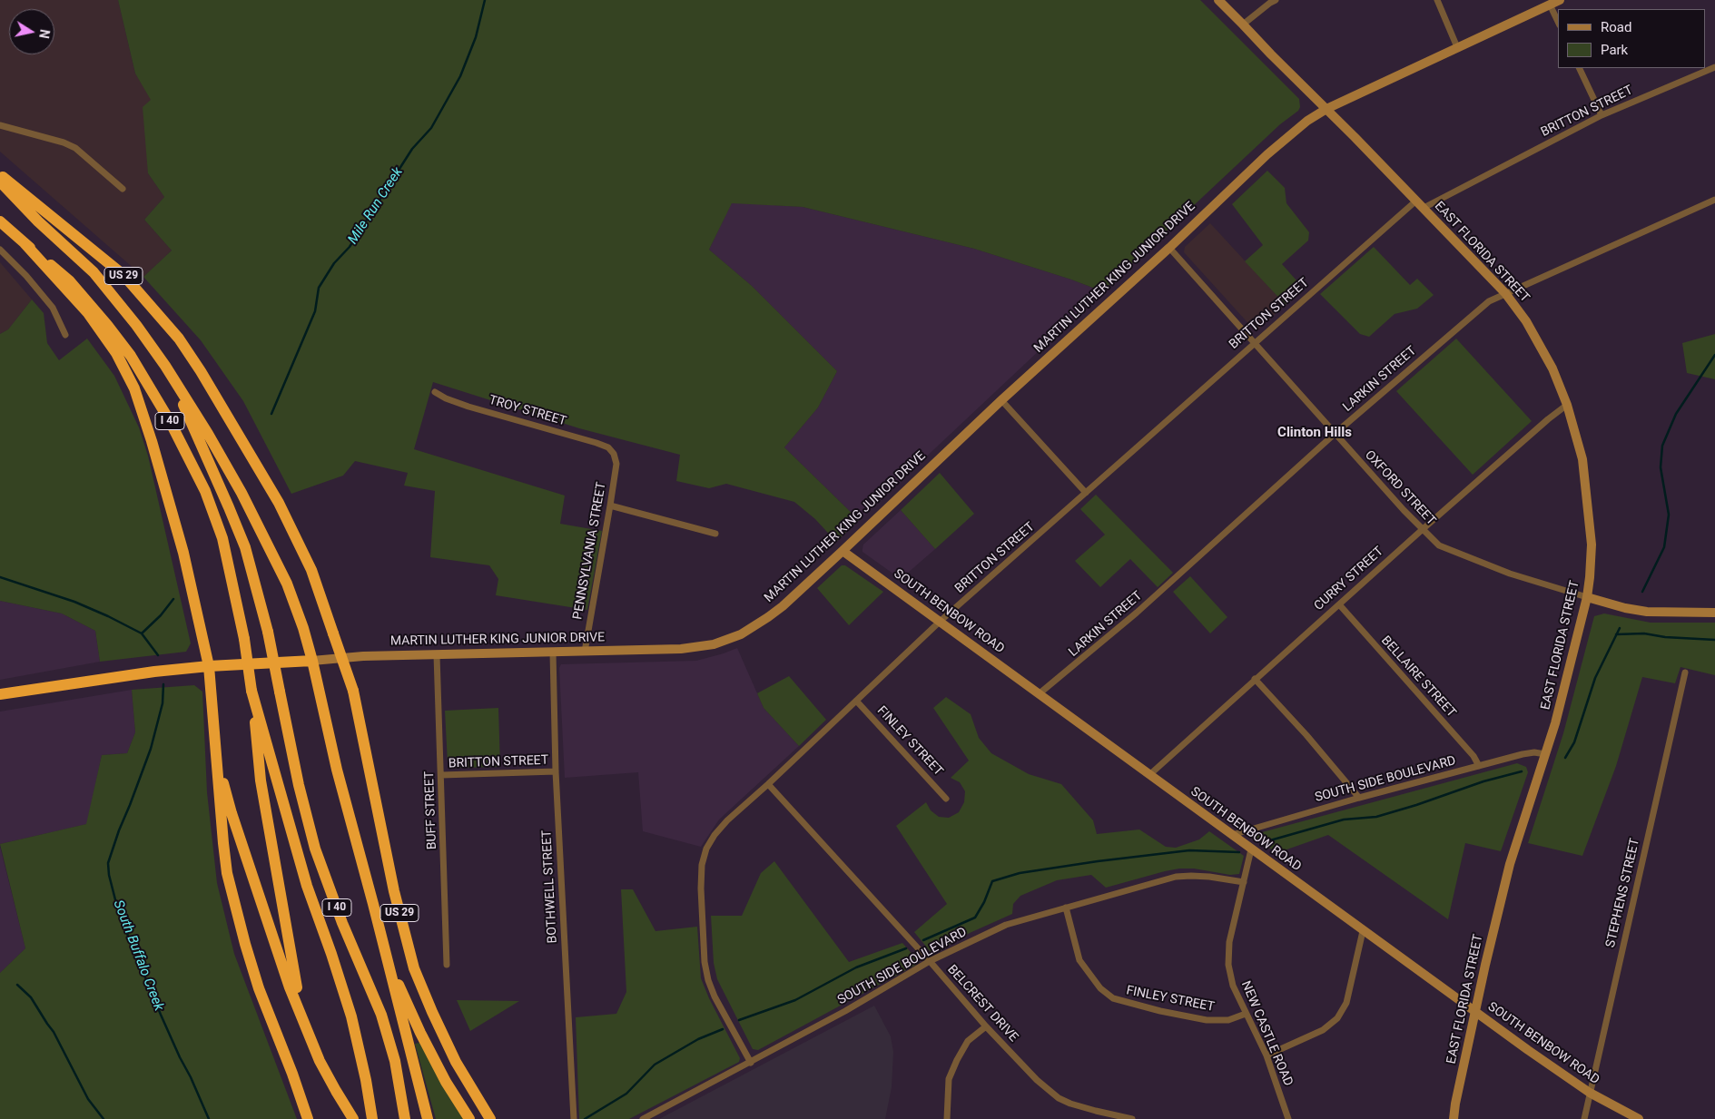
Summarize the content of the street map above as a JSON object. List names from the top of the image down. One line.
{"streets":{"highway":["US 29","MARTIN LUTHER KING JUNIOR DRIVE","I 40"],"main road":["EAST FLORIDA STREET","SOUTH BENBOW ROAD"],"street":["BRITTON STREET","LARKIN STREET","TROY STREET","OXFORD STREET","PENNSYLVANIA STREET","CURRY STREET","BELLAIRE STREET","FINLEY STREET","SOUTH SIDE BOULEVARD","BUFF STREET","BOTHWELL STREET","STEPHENS STREET","BELCREST DRIVE","NEW CASTLE ROAD"]},"crossings":[["BRITTON STREET","EAST FLORIDA STREET"],["BRITTON STREET","OXFORD STREET"],["BRITTON STREET","SOUTH BENBOW ROAD"],["BRITTON STREET","FINLEY STREET"],["BRITTON STREET","SOUTH SIDE BOULEVARD"],["BRITTON STREET","BUFF STREET"],["BRITTON STREET","BOTHWELL STREET"],["BRITTON STREET","BELCREST DRIVE"],["EAST FLORIDA STREET","MARTIN LUTHER KING JUNIOR DRIVE"],["EAST FLORIDA STREET","LARKIN STREET"],["EAST FLORIDA STREET","OXFORD STREET"],["EAST FLORIDA STREET","CURRY STREET"],["EAST FLORIDA STREET","SOUTH BENBOW ROAD"],["EAST FLORIDA STREET","SOUTH SIDE BOULEVARD"],["MARTIN LUTHER KING JUNIOR DRIVE","OXFORD STREET"],["MARTIN LUTHER KING JUNIOR DRIVE","PENNSYLVANIA STREET"],["MARTIN LUTHER KING JUNIOR DRIVE","SOUTH BENBOW ROAD"],["MARTIN LUTHER KING JUNIOR DRIVE","BUFF STREET"],["MARTIN LUTHER KING JUNIOR DRIVE","BOTHWELL STREET"],["LARKIN STREET","OXFORD STREET"],["LARKIN STREET","SOUTH BENBOW ROAD"],["TROY STREET","PENNSYLVANIA STREET"],["OXFORD STREET","CURRY STREET"],["CURRY STREET","SOUTH BENBOW ROAD"],["CURRY STREET","BELLAIRE STREET"],["SOUTH BENBOW ROAD","SOUTH SIDE BOULEVARD"],["SOUTH BENBOW ROAD","STEPHENS STREET"],["SOUTH BENBOW ROAD","NEW CASTLE ROAD"],["BELLAIRE STREET","SOUTH SIDE BOULEVARD"],["FINLEY STREET","SOUTH SIDE BOULEVARD"],["FINLEY STREET","NEW CASTLE ROAD"],["SOUTH SIDE BOULEVARD","BELCREST DRIVE"],["SOUTH SIDE BOULEVARD","NEW CASTLE ROAD"]],"districts":["Clinton Hills"],"water":["Mile Run Creek","South Buffalo Creek"],"legend":["Road","Park"],"north":"right"}
